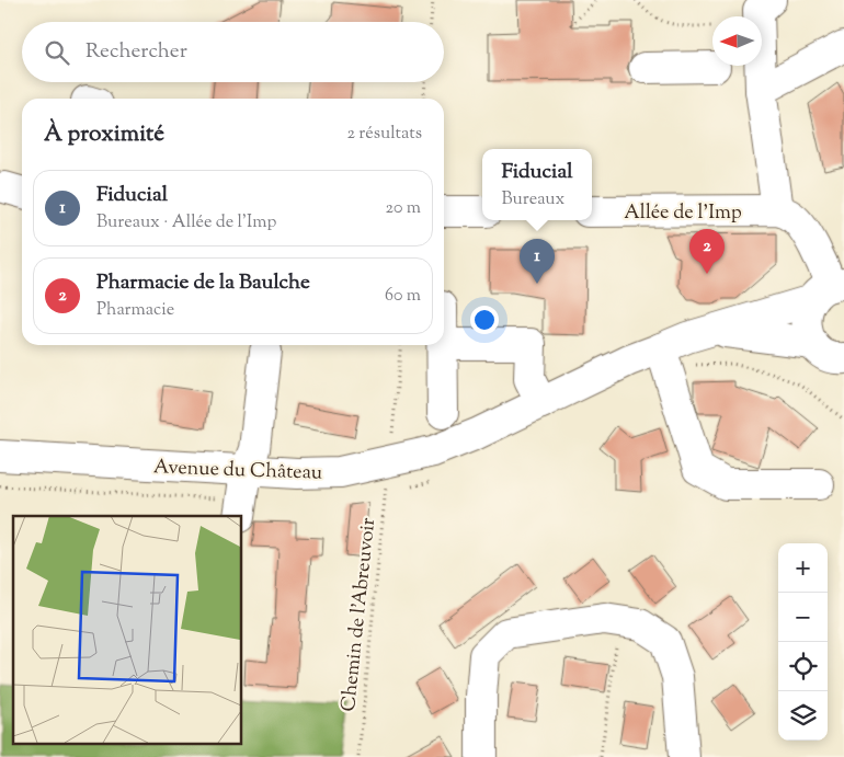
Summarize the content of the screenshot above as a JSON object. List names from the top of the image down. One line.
{"streets":{"street":["Allée de l'Imp","Avenue du Château"],"path":["Chemin de l'Abreuvoir"]},"north":"left","page":{"search":"Rechercher","heading":["À proximité","2 résultats"],"popup":["Fiducial","Bureaux"],"list":[{"mark":"1","name":"Fiducial","note":"Bureaux · Allée de l'Imp","value":"20 m"},{"mark":"2","name":"Pharmacie de la Baulche","note":"Pharmacie","value":"60 m"}],"pins":["2","1"],"map_buttons":["+","−"]}}
